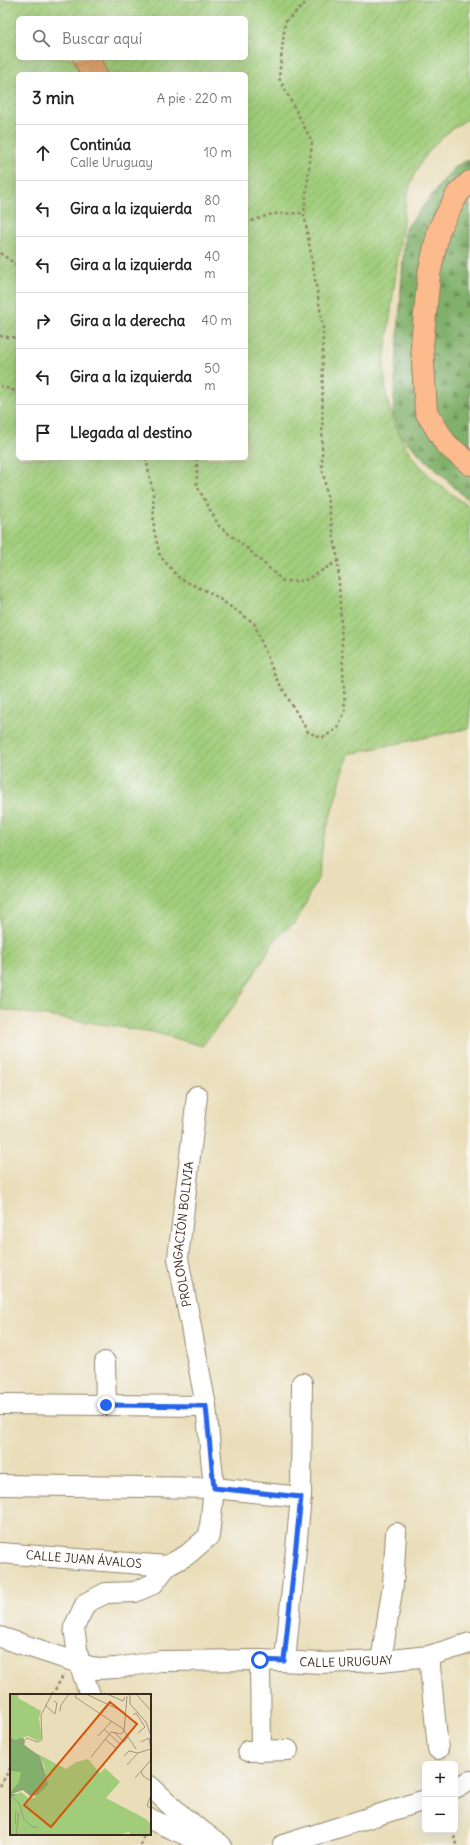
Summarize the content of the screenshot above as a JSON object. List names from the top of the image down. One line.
{"streets":{"street":["PROLONGACIÓN BOLIVIA","CALLE JUAN ÁVALOS","CALLE URUGUAY"]},"crossings":[["PROLONGACIÓN BOLIVIA","CALLE JUAN ÁVALOS"],["PROLONGACIÓN BOLIVIA","CALLE URUGUAY"]],"page":{"search":"Buscar aquí","heading":["3 min","A pie · 220 m"],"list":[["Continúa","Calle Uruguay","10 m"],["Gira a la izquierda","80 m"],["Gira a la izquierda","40 m"],["Gira a la derecha","40 m"],["Gira a la izquierda","50 m"],"Llegada al destino"],"map_buttons":["+","−"]}}
